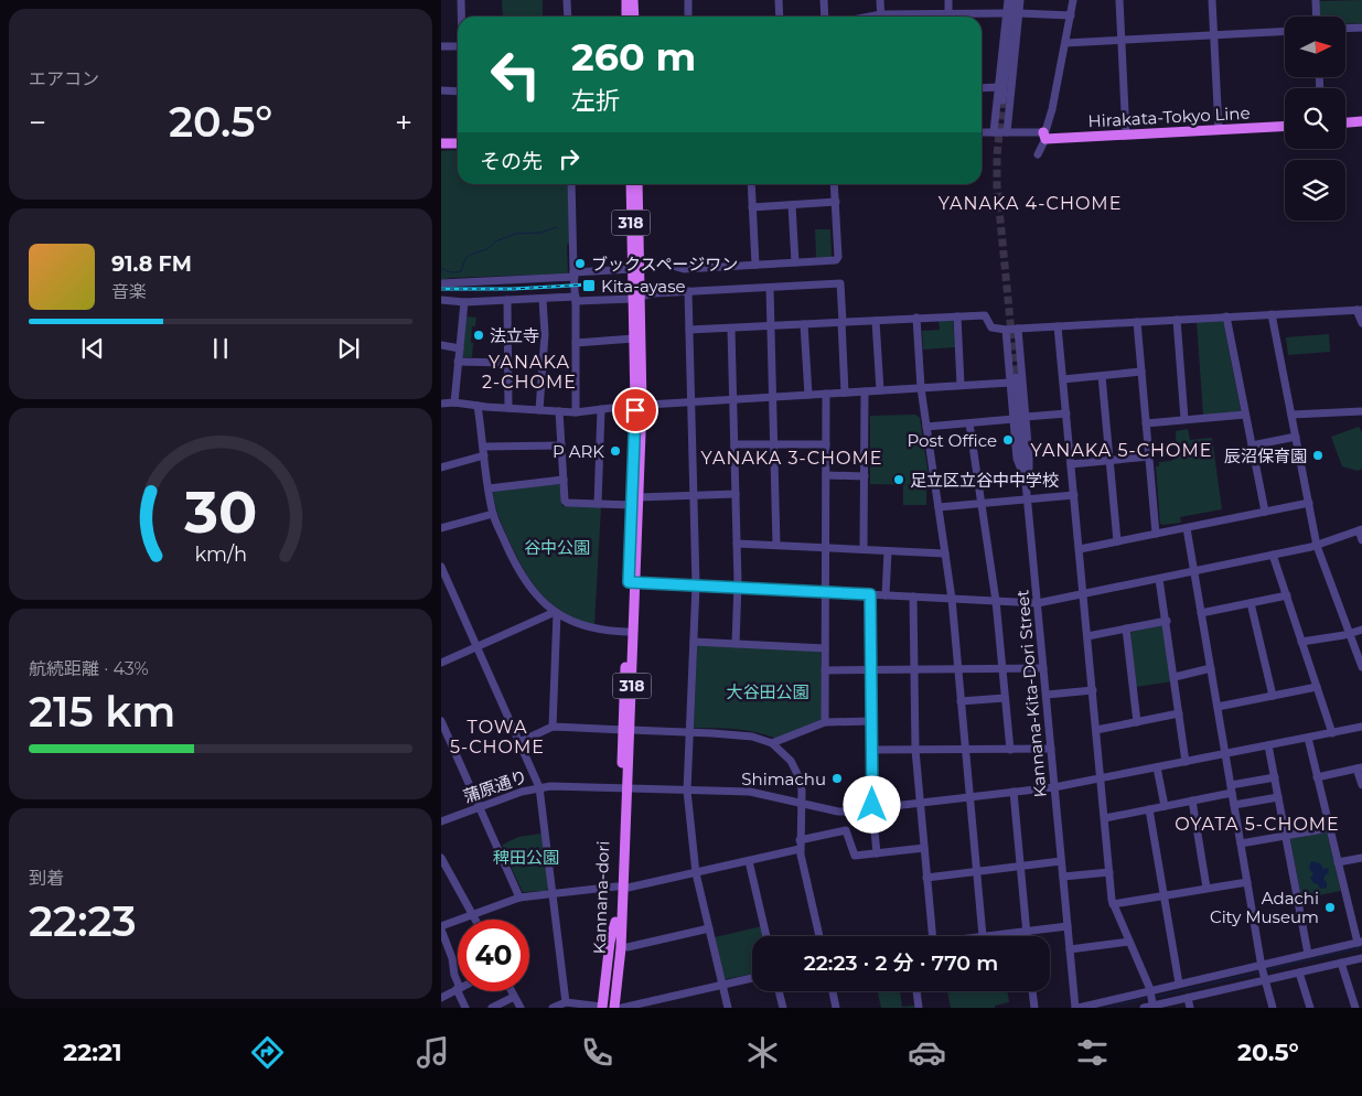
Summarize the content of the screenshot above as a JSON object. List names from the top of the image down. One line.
{"streets":{"main road":["Hirakata-Tokyo Line","318","Kannana-dori"],"street":["Kannana-Kita-Dori Street","蒲原通り"]},"crossings":[["318","蒲原通り"],["318","Kannana-dori"],["Kannana-Kita-Dori Street","蒲原通り"],["蒲原通り","Kannana-dori"]],"districts":["YANAKA 4-CHOME","YANAKA 2-CHOME","YANAKA 5-CHOME","YANAKA 3-CHOME","TOWA 5-CHOME","OYATA 5-CHOME"],"parks":["谷中公園","大谷田公園","稗田公園"],"places":{"other":["ブックスページワン","法立寺","Post Office","P ARK","辰沼保育園","足立区立谷中中学校","Shimachu","Adachi City Museum"],"transit":["Kita-ayase"]},"north":"right","page":{"tile":["エアコン",["航続距離 · 43%","215 km"],["到着","22:23"]],"turn":["260 m","左折"],"heat":["−","20.5°","+"],"then":"その先","song":["91.8 FM","音楽"],"limit":"40","trip":"22:23 · 2 分 · 770 m","tabs":["22:21","20.5°"],"gauge":["30","km/h"]}}
